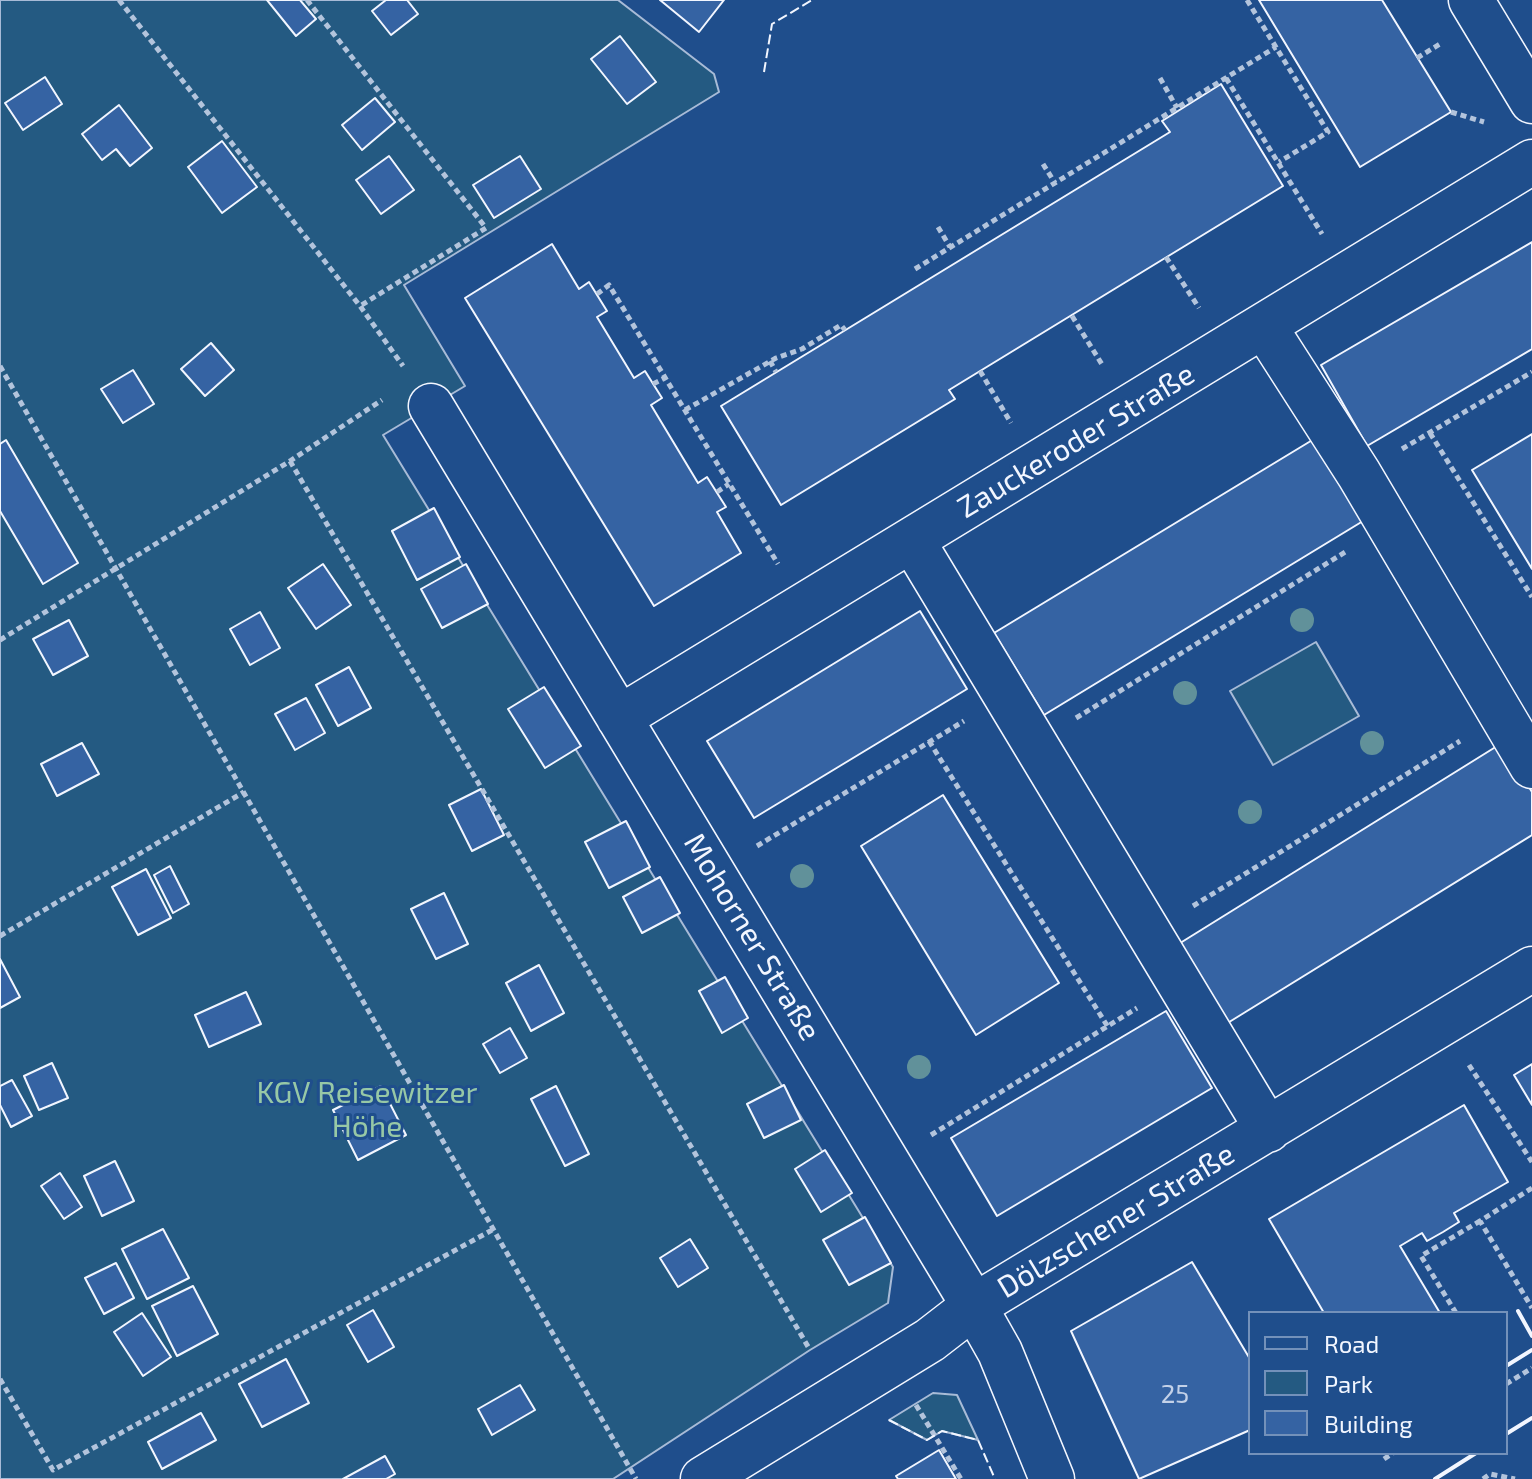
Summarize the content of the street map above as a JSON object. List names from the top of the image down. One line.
{"streets":{"street":["Zauckeroder Straße","Mohorner Straße","Dölzschener Straße"]},"crossings":[["Zauckeroder Straße","Mohorner Straße"],["Mohorner Straße","Dölzschener Straße"]],"parks":["KGV Reisewitzer Höhe"],"house_numbers":["25"],"legend":["Road","Park","Building"]}
